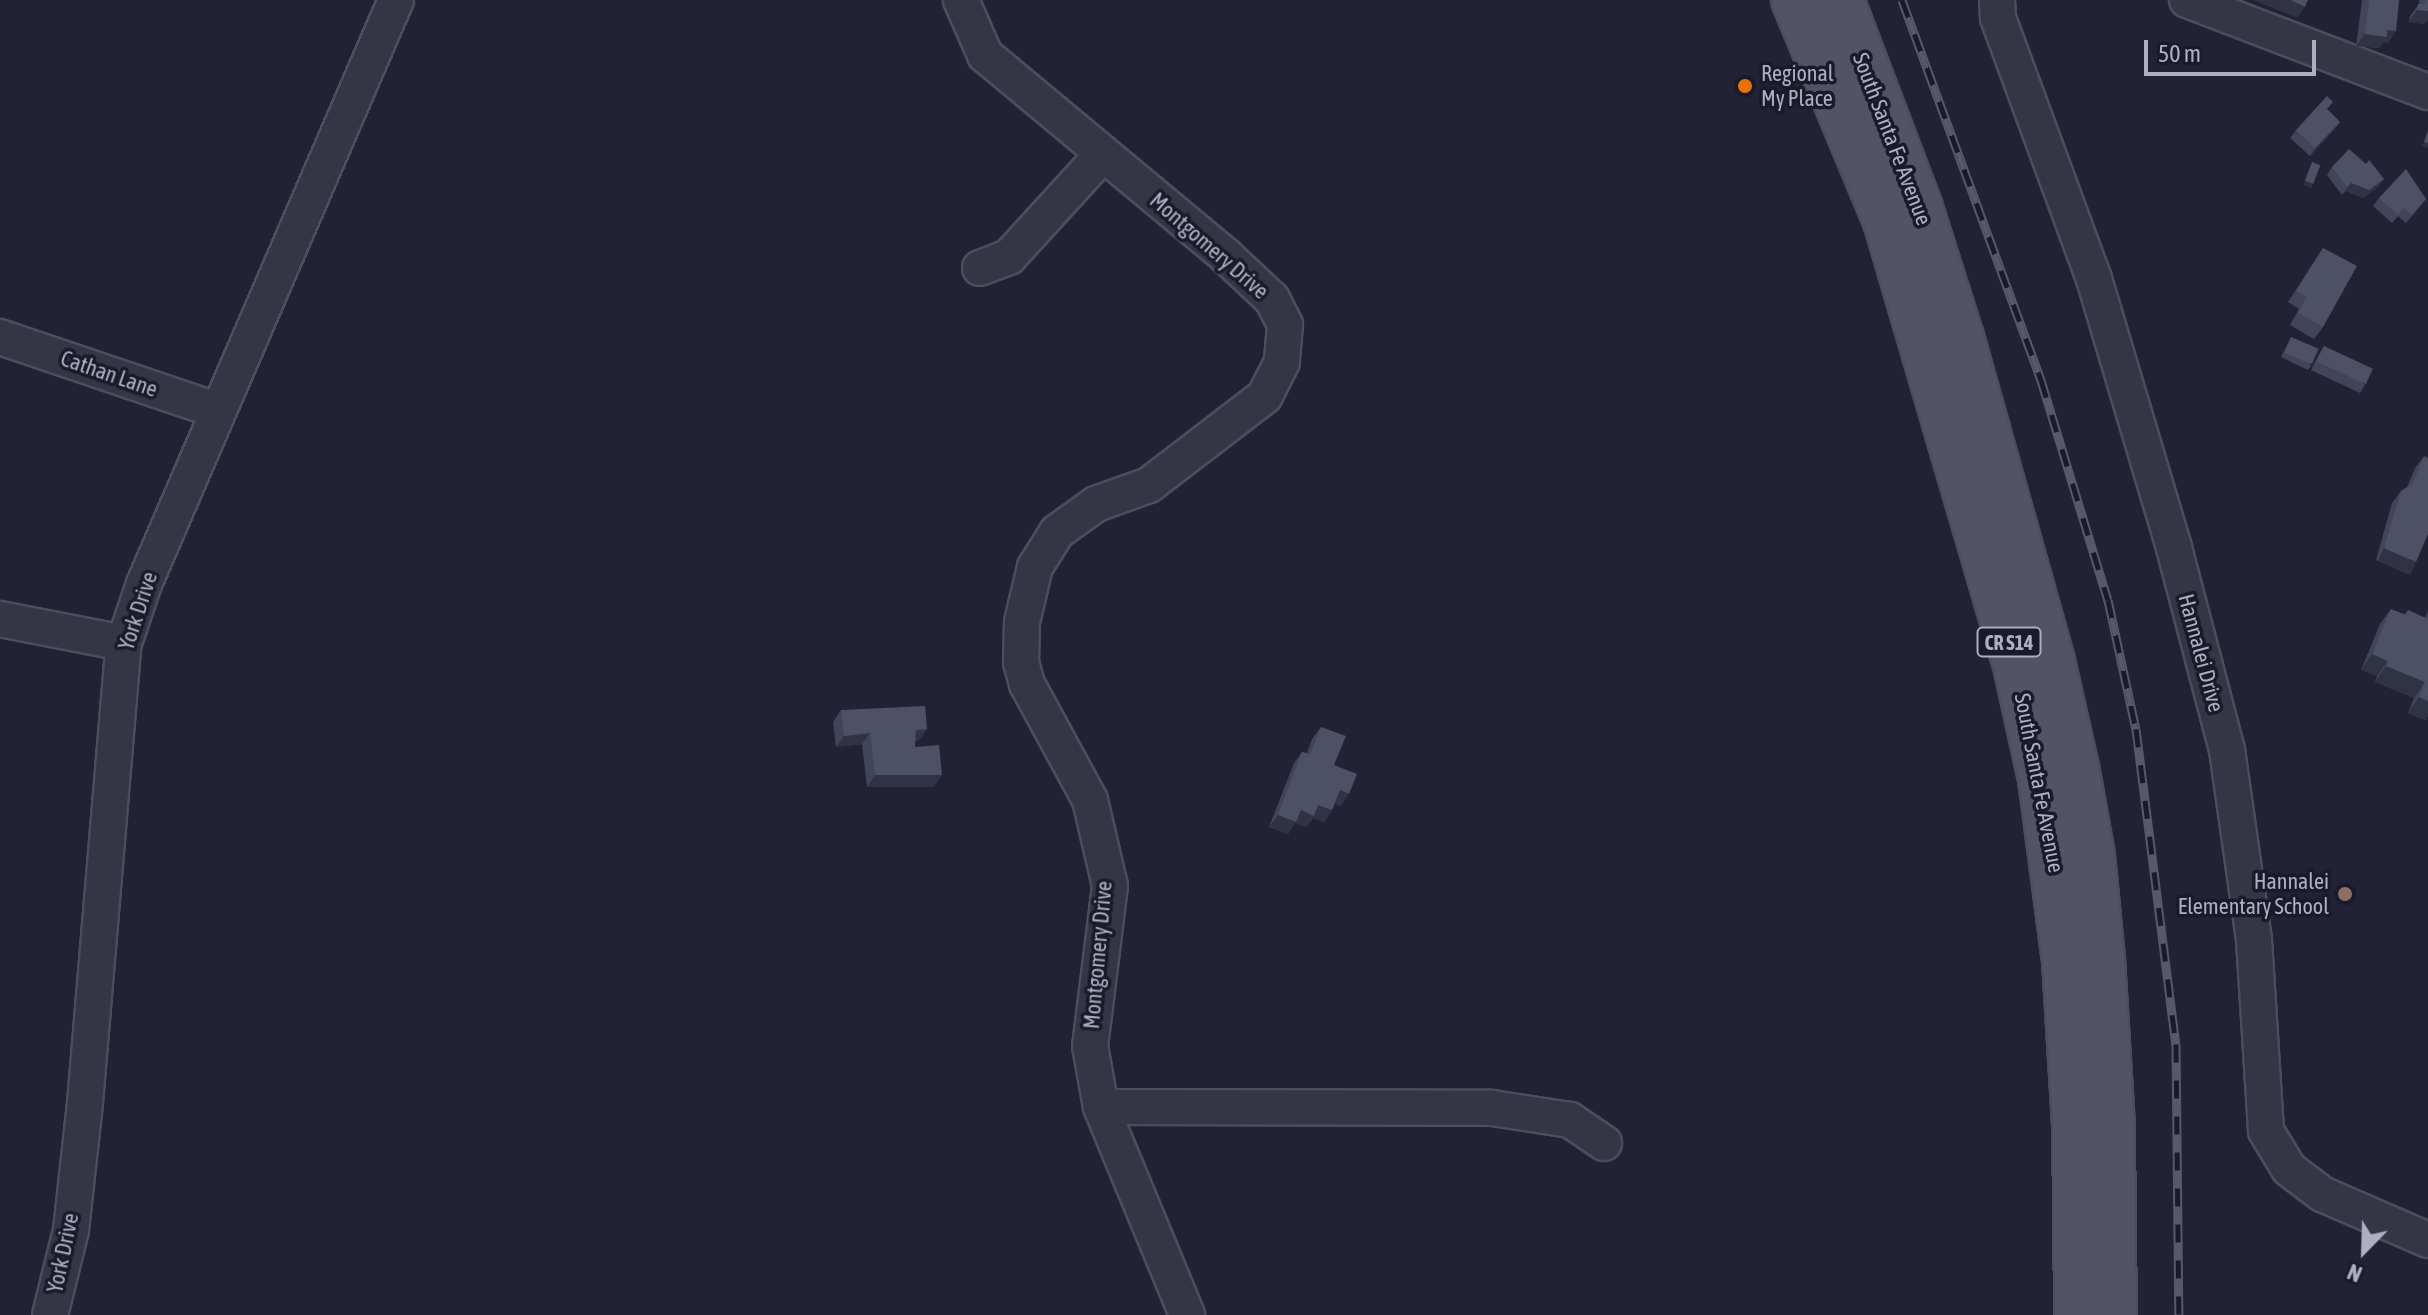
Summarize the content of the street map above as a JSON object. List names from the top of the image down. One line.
{"streets":{"main road":["South Santa Fe Avenue","CR S14"],"street":["Montgomery Drive","Cathan Lane","York Drive","Hannalei Drive"]},"crossings":[["Cathan Lane","York Drive"]],"places":["Regional My Place","Hannalei Elementary School"],"scale_bar":"50 m","north":"bottom left"}
